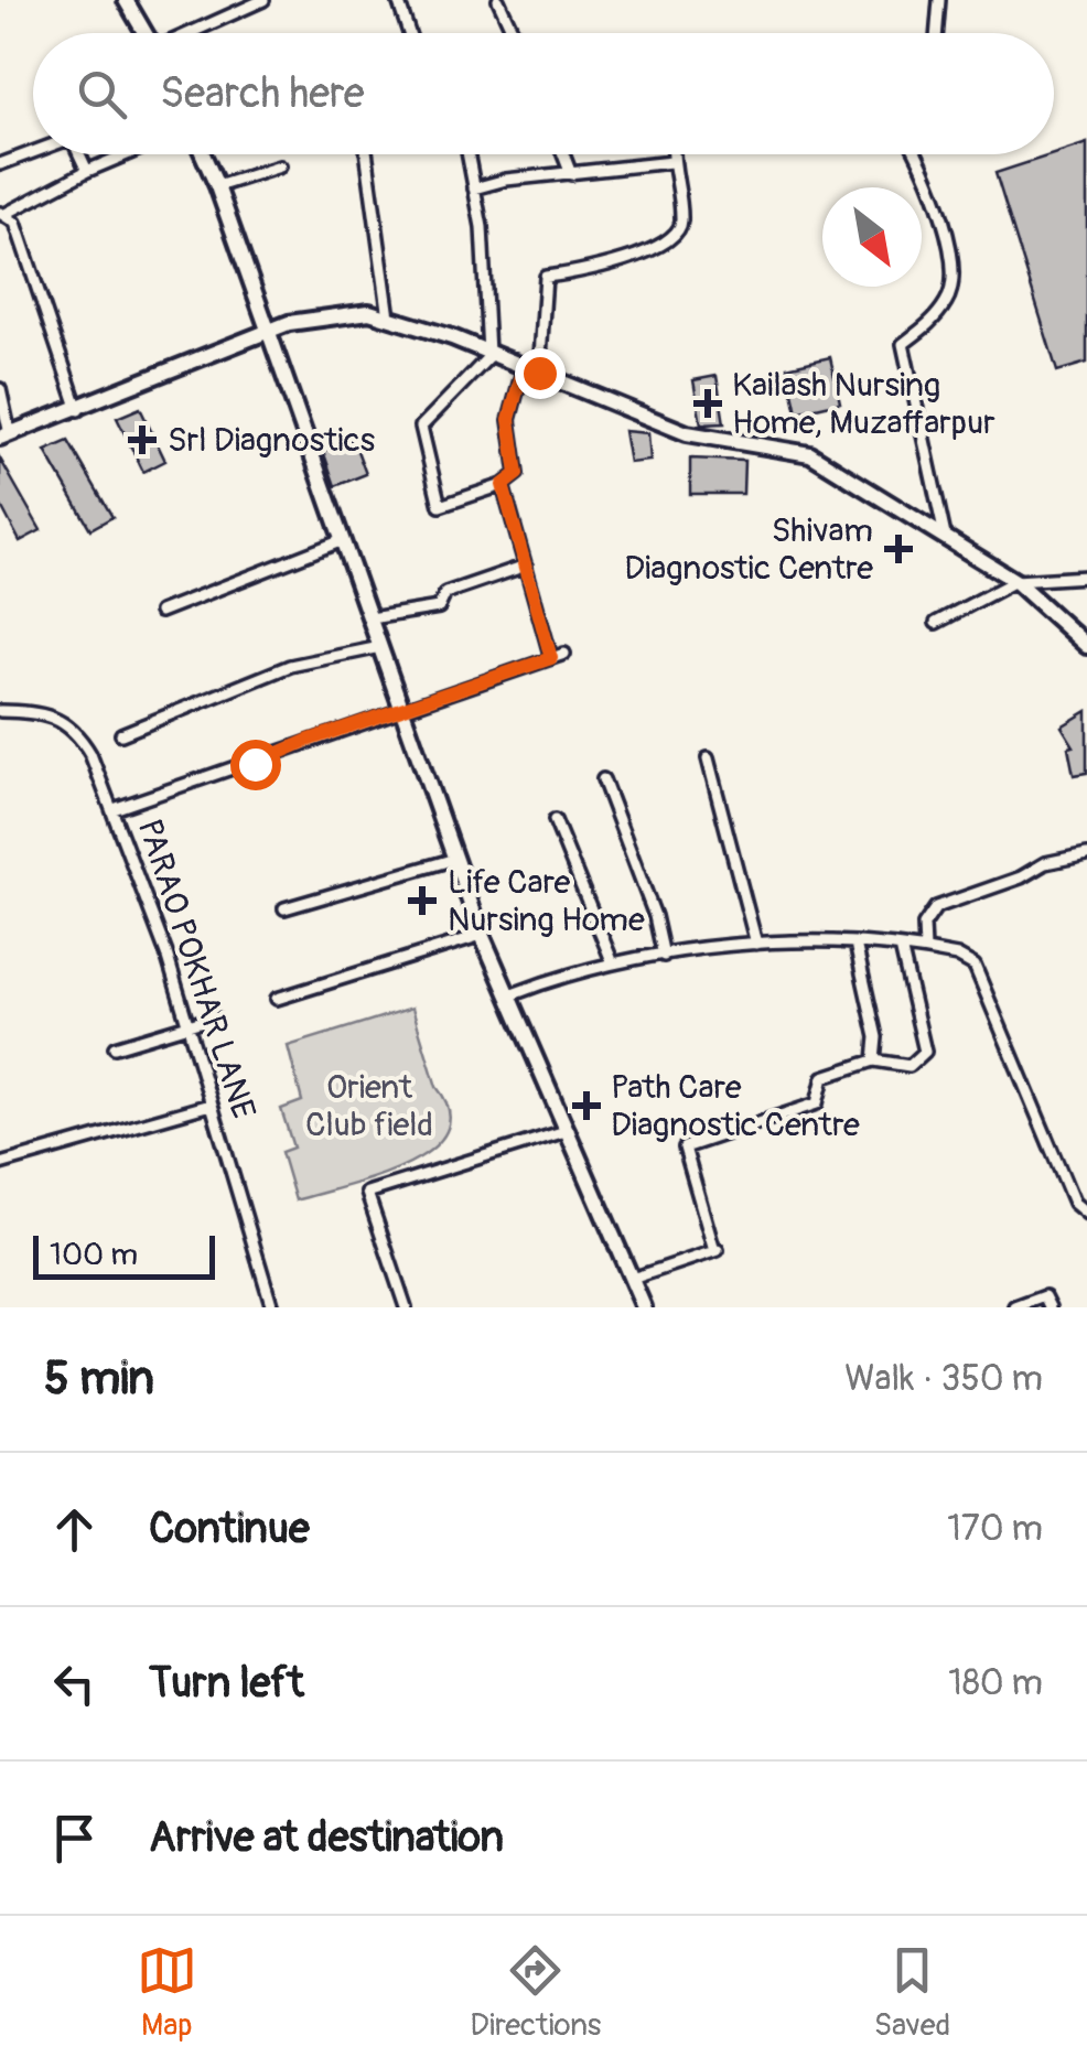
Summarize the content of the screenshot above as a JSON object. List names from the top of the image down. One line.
{"streets":{"street":["PARAO POKHAR LANE"]},"parks":["Orient Club field"],"places":{"health":["Kailash Nursing Home, Muzaffarpur","Srl Diagnostics","Shivam Diagnostic Centre","Life Care Nursing Home","Path Care Diagnostic Centre"]},"scale_bar":"100 m","north":"bottom right","page":{"search":"Search here","scale":"100 m","heading":["5 min","Walk · 350 m"],"list":[["Continue","170 m"],["Turn left","180 m"],"Arrive at destination"],"nav":["Map","Directions","Saved"]}}
